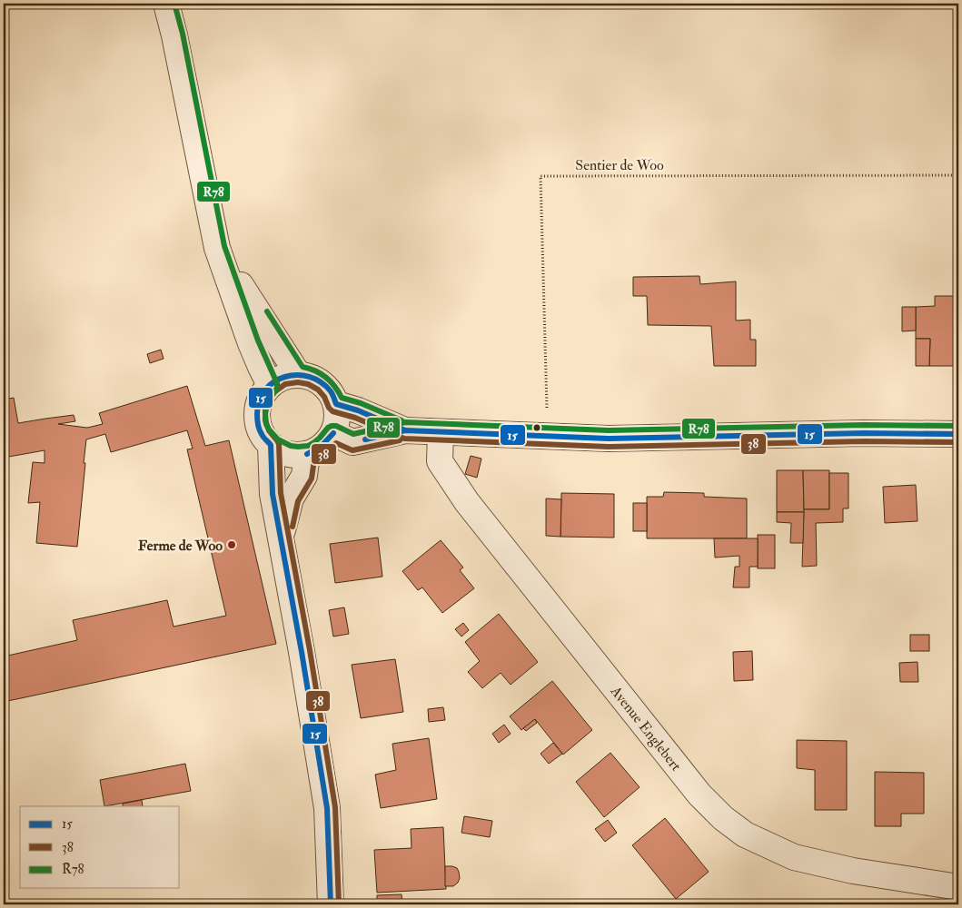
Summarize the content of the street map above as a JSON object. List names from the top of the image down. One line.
{"streets":{"street":["Avenue Englebert"],"path":["Sentier de Woo"]},"places":["Ferme de Woo"],"lines":["transit line R78","transit line 15","transit line 38"],"legend":["15","38","R78"]}
